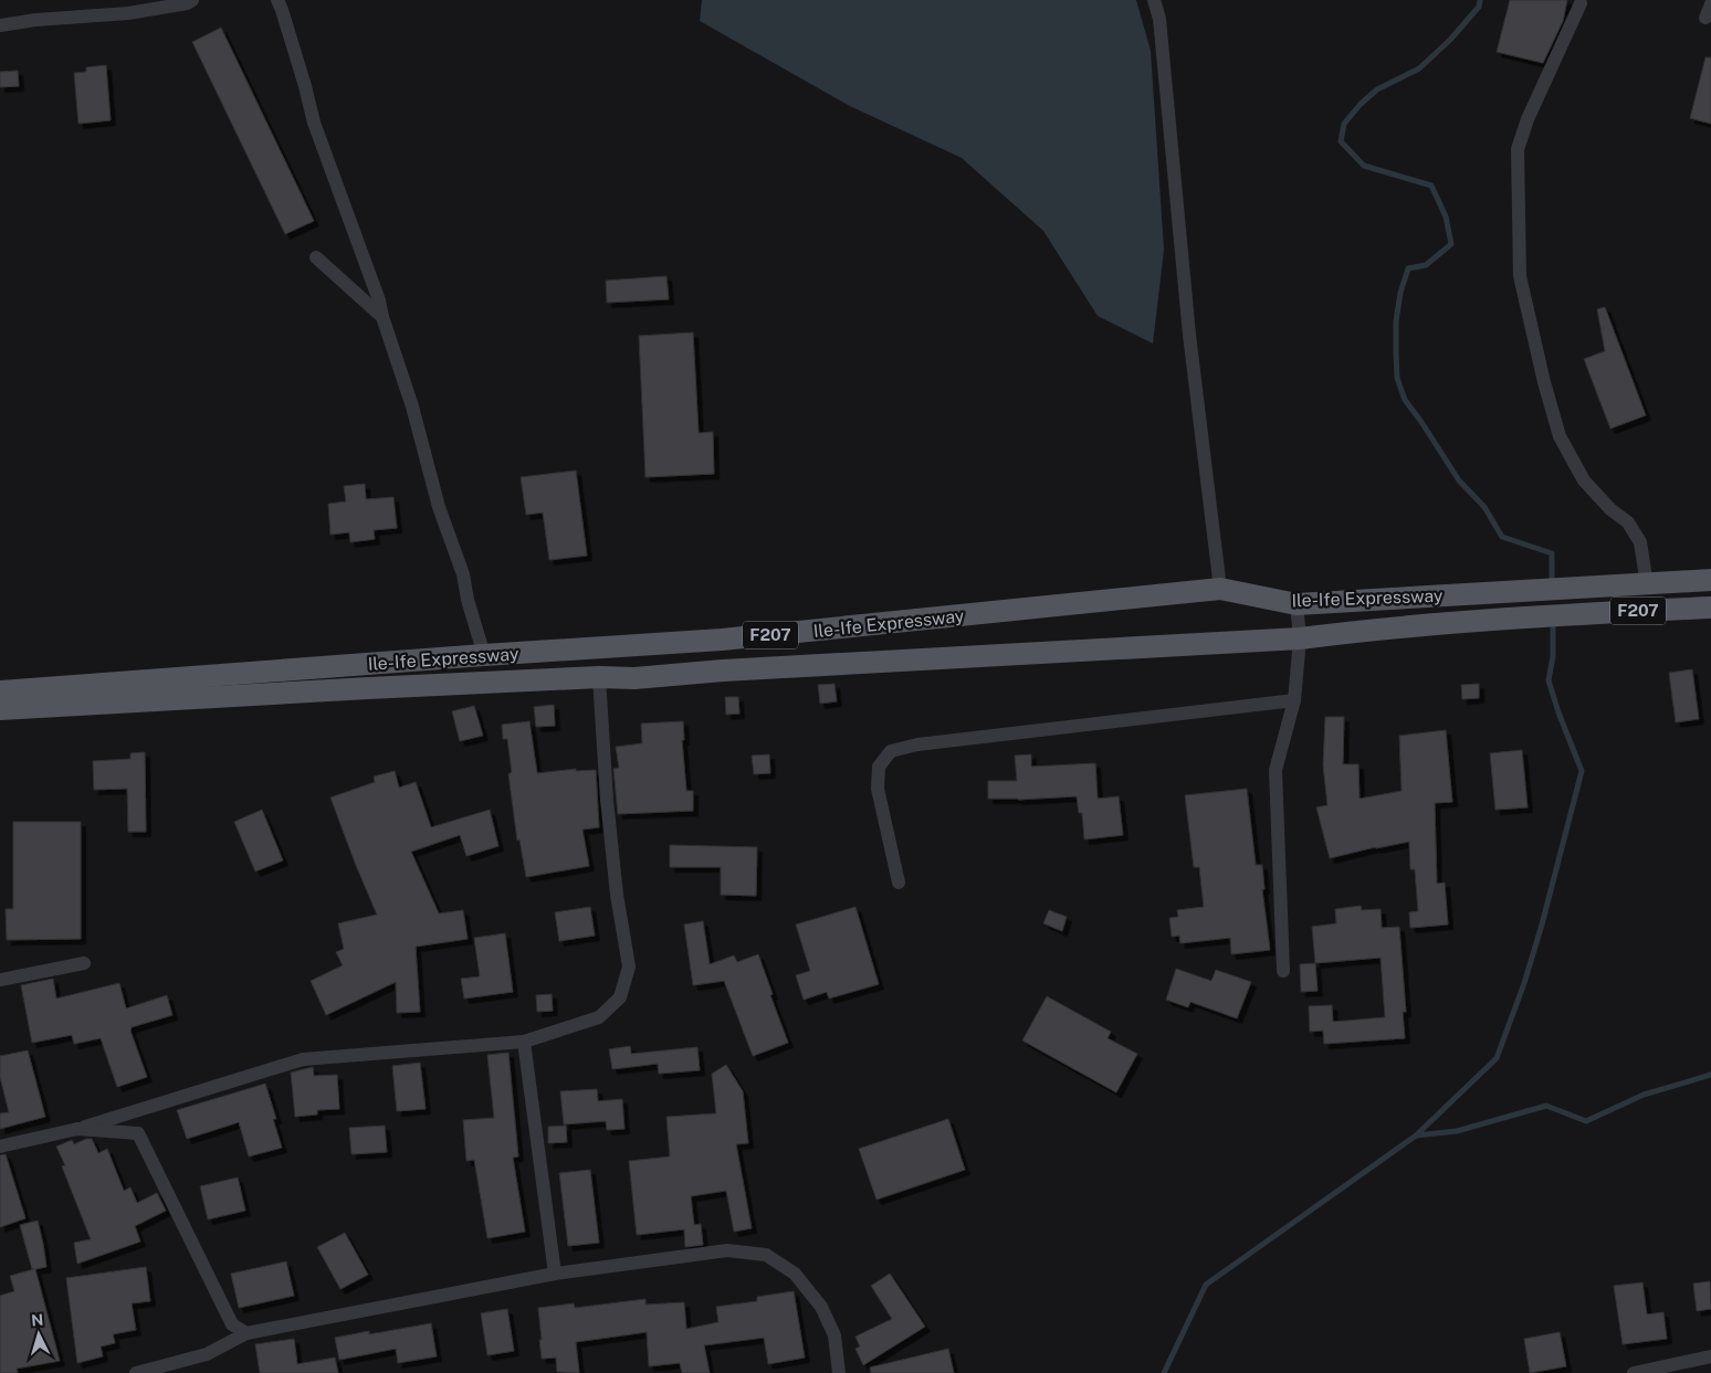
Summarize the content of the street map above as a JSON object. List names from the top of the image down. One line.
{"streets":{"main road":["Ile-Ife Expressway","F207"]},"north":"top"}
